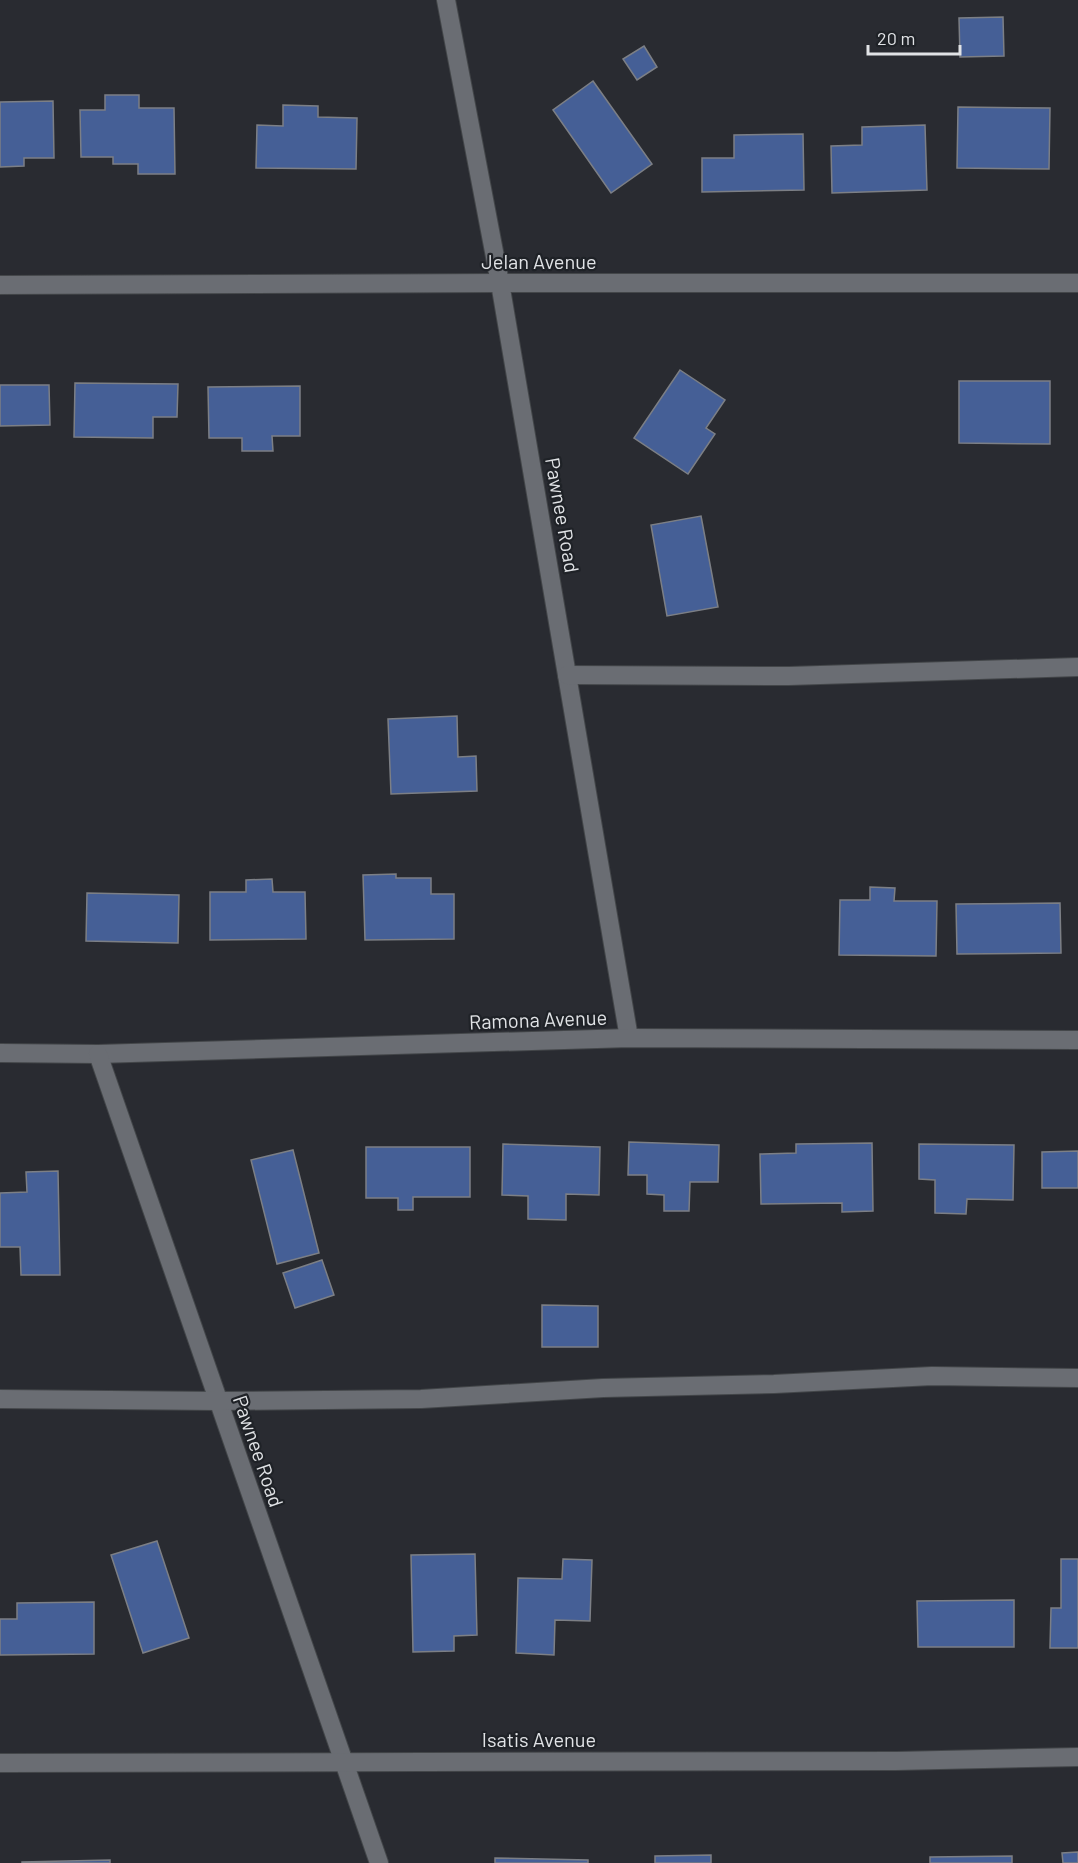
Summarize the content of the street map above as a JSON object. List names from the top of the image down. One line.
{"streets":{"street":["Jelan Avenue","Pawnee Road","Ramona Avenue","Isatis Avenue"]},"crossings":[["Jelan Avenue","Pawnee Road"],["Pawnee Road","Ramona Avenue"],["Pawnee Road","Isatis Avenue"]],"scale_bar":"20 m"}
